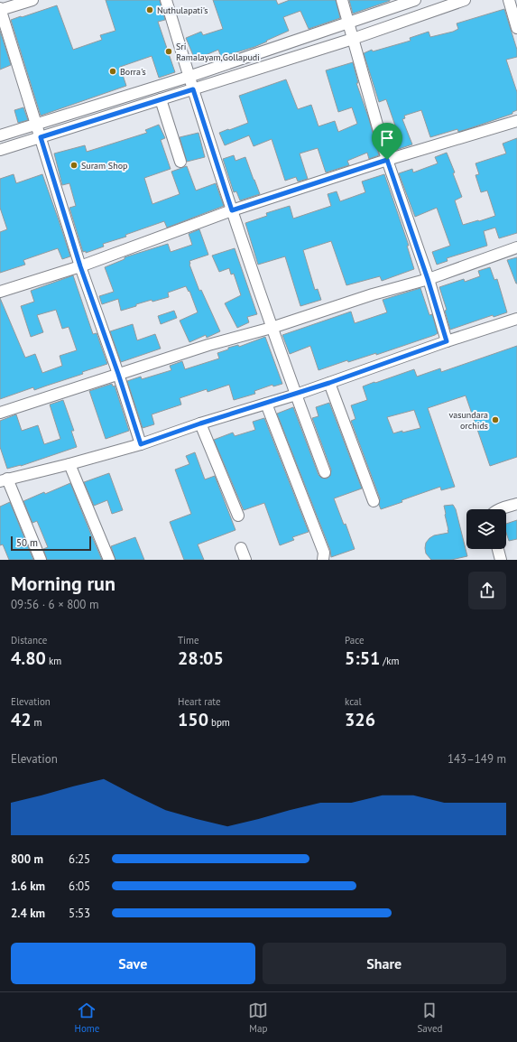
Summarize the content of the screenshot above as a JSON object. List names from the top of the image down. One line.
{"places":["Nuthulapati's","Sri Ramalayam,Gollapudi","Borra's","Suram Shop","vasundara orchids"],"scale_bar":"50 m","page":{"scale":"50 m","heading":["Morning run","09:56 · 6 × 800 m"],"stats":[["Distance","4.80 km"],["Time","28:05"],["Pace","5:51 /km"],["Elevation","42 m"],["Heart rate","150 bpm"],["kcal","326"]],"chart":["Elevation","143–149 m"],"list":[{"name":"800 m","note":"6:25"},{"name":"1.6 km","note":"6:05"},{"name":"2.4 km","note":"5:53"}],"buttons":["Save","Share"],"tabs":["Home","Map","Saved"]}}
